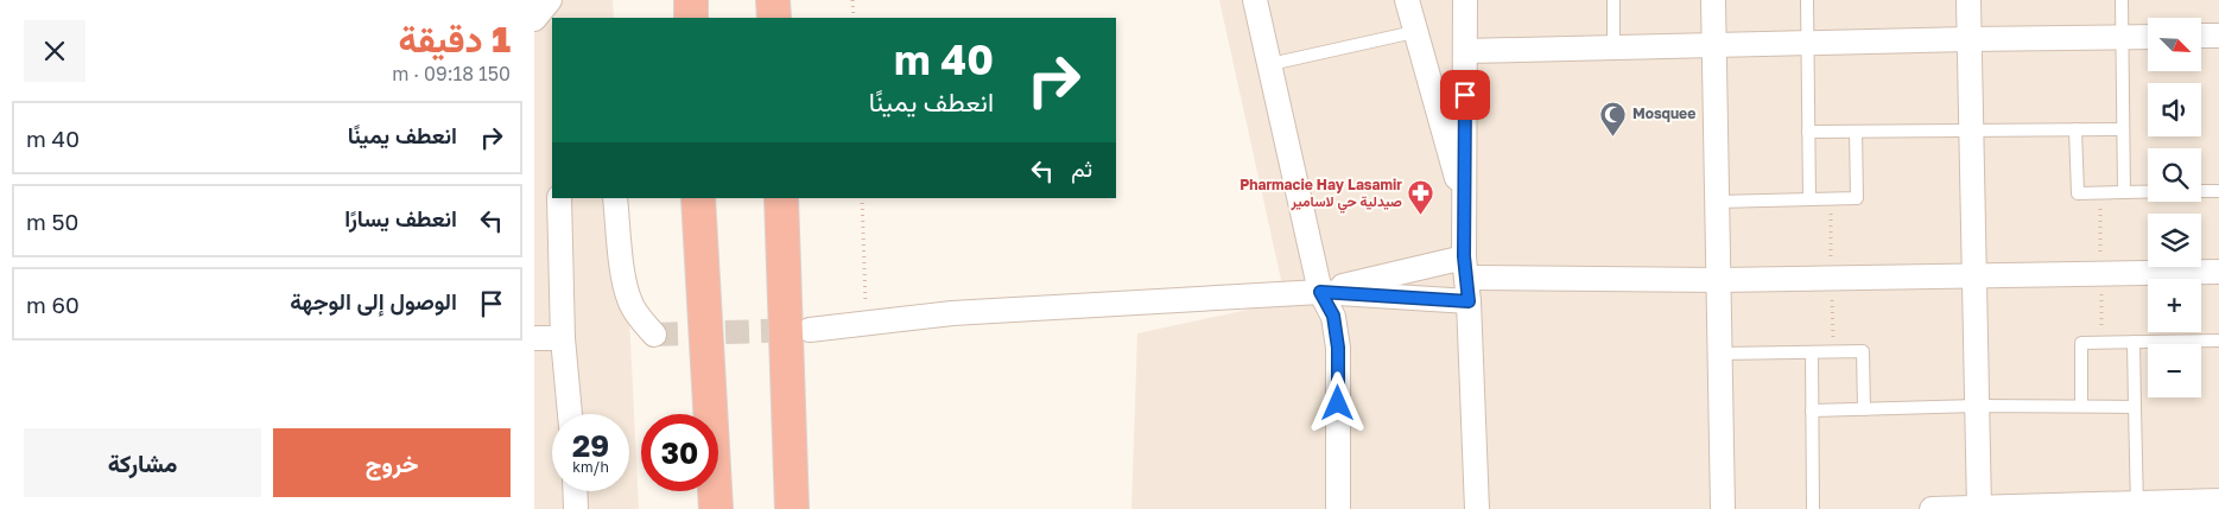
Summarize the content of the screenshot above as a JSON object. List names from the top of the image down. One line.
{"places":{"mosque":["Mosquee"],"pharmacy":["Pharmacie Hay Lasamir صيدلية حي لاسامير"]},"north":"bottom right","page":{"heading":["1 دقيقة","150 m · 09:18"],"map_buttons":["+","−"],"turn":["40 m","انعطف يمينًا"],"list":[{"name":"انعطف يمينًا","value":"40 m"},{"name":"انعطف يسارًا","value":"50 m"},{"name":"الوصول إلى الوجهة","value":"60 m"}],"then":"ثم","speed":"29 km/h","limit":"30","buttons":["خروج","مشاركة"]}}
